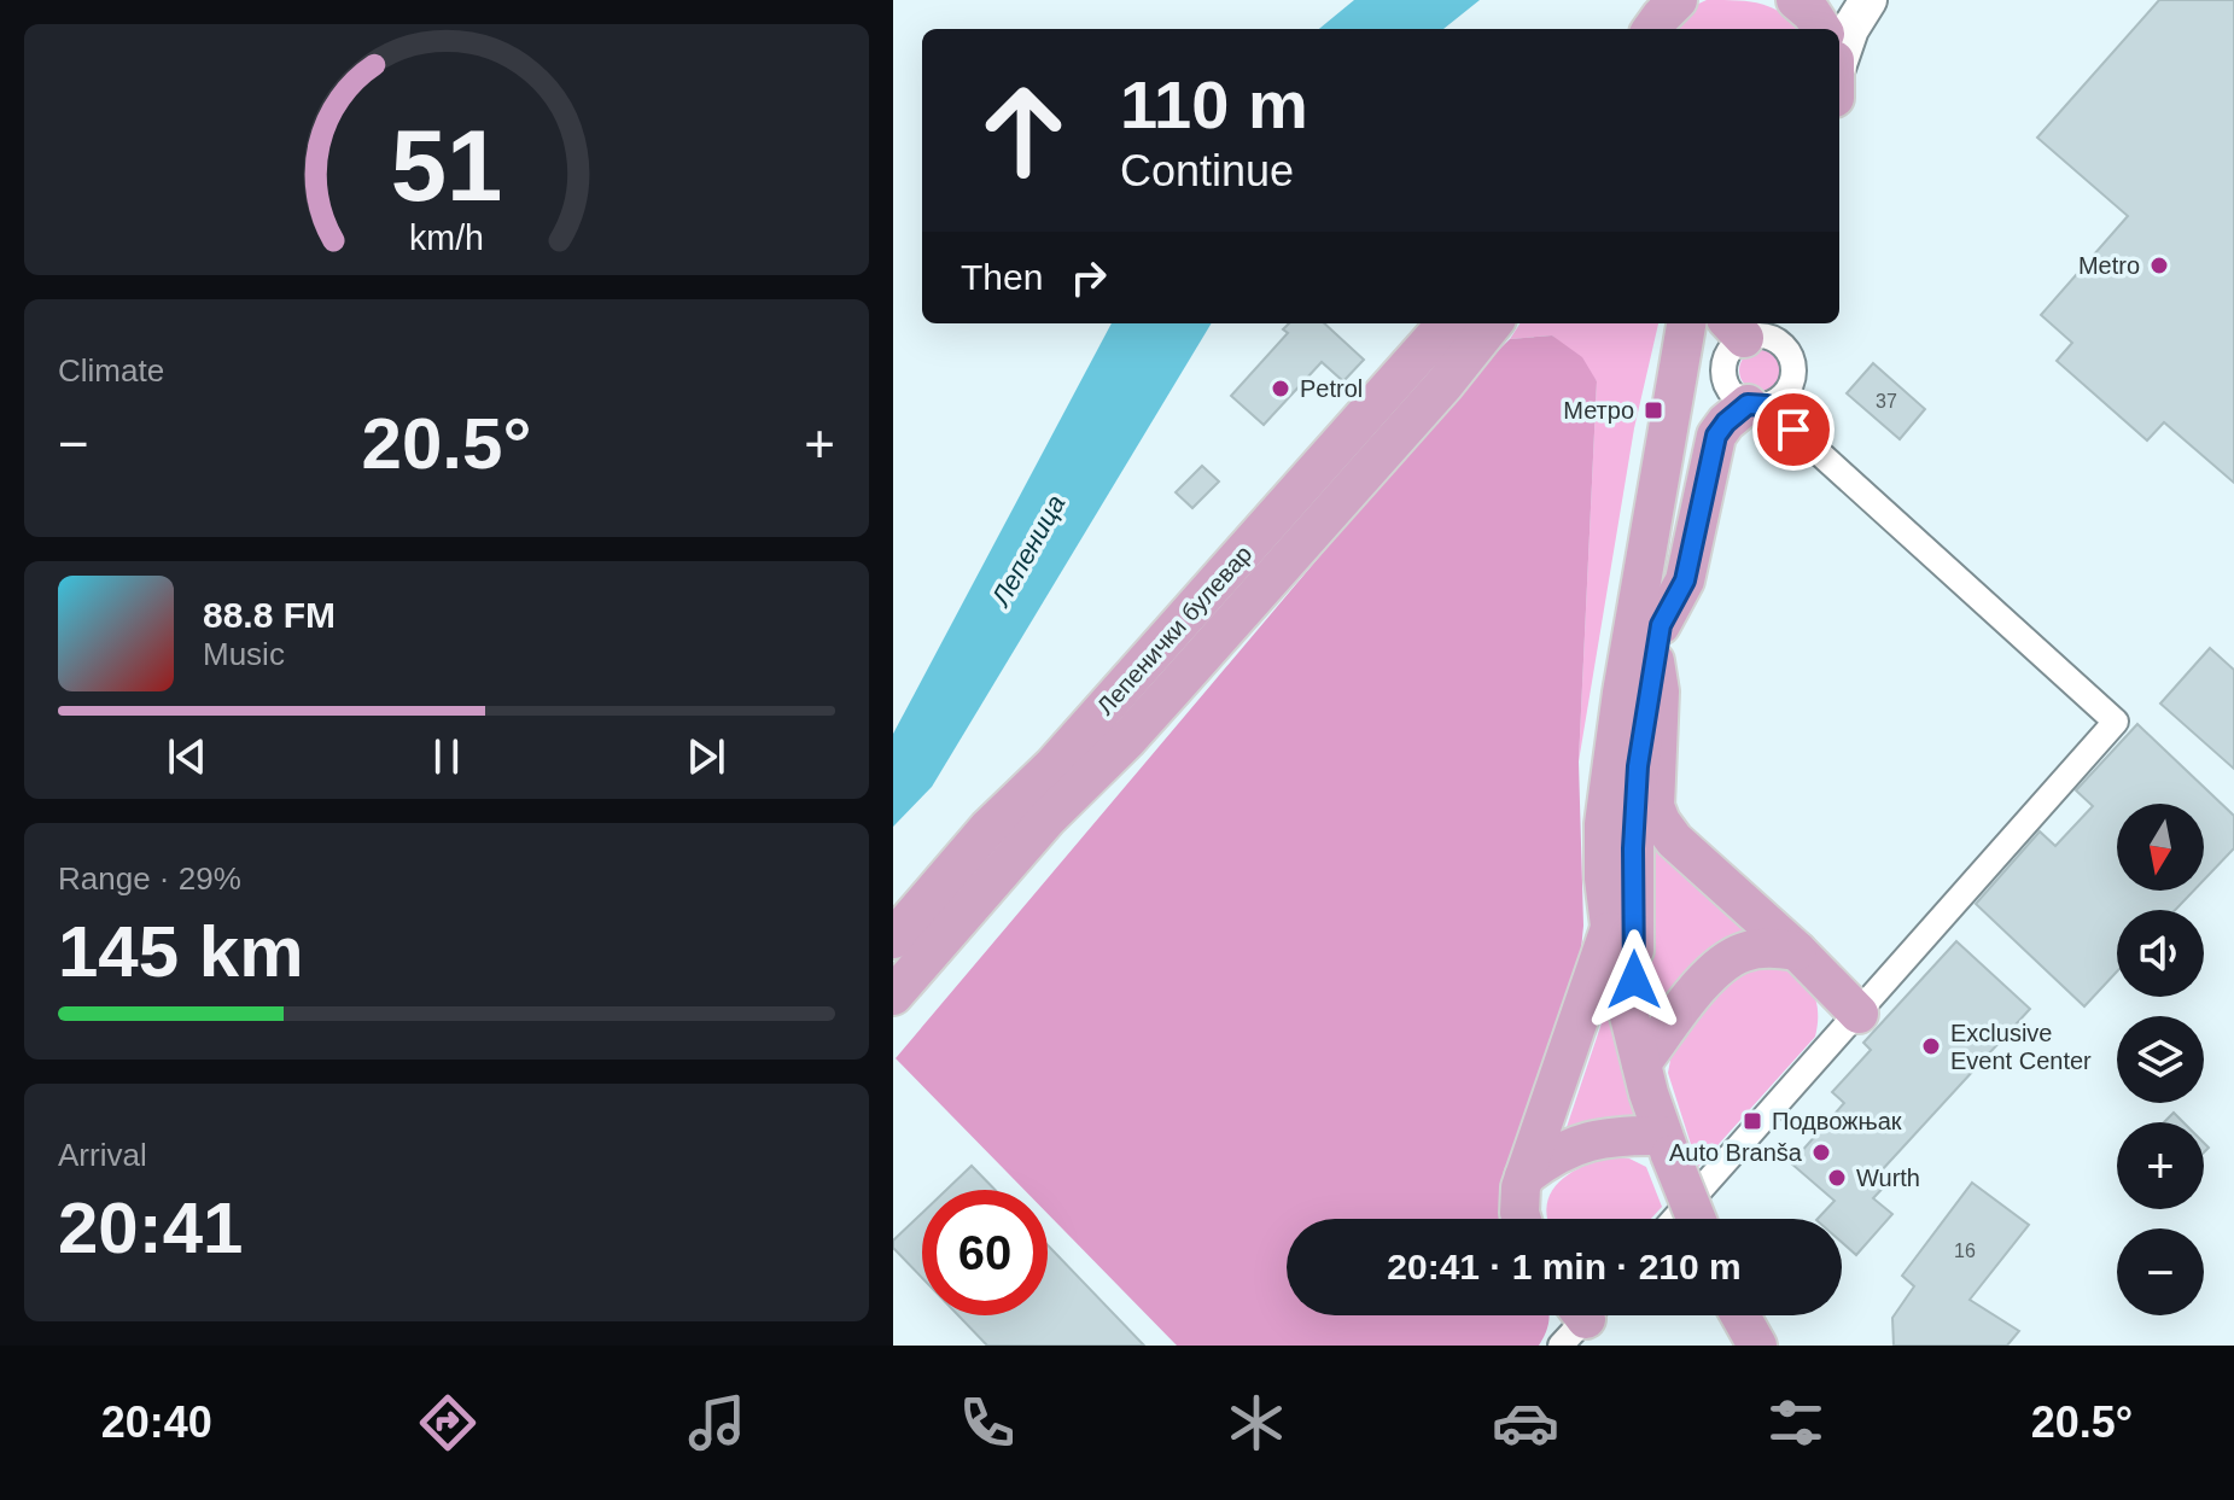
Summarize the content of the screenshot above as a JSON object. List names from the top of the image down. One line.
{"streets":{"main road":["Лепенички булевар"]},"water":["Лепеница"],"places":{"other":["Metro","Petrol","Exclusive Event Center","Auto Branša","Wurth"],"transit":["Метро","Подвожњак"]},"house_numbers":["37","16"],"north":"bottom","page":{"turn":["110 m","Continue"],"then":"Then","tile":["Climate",["Range · 29%","145 km"],["Arrival","20:41"]],"heat":["−","20.5°","+"],"song":["88.8 FM","Music"],"map_buttons":["+","−"],"limit":"60","trip":"20:41 · 1 min · 210 m","tabs":["20:40","20.5°"],"gauge":["51","km/h"]}}
